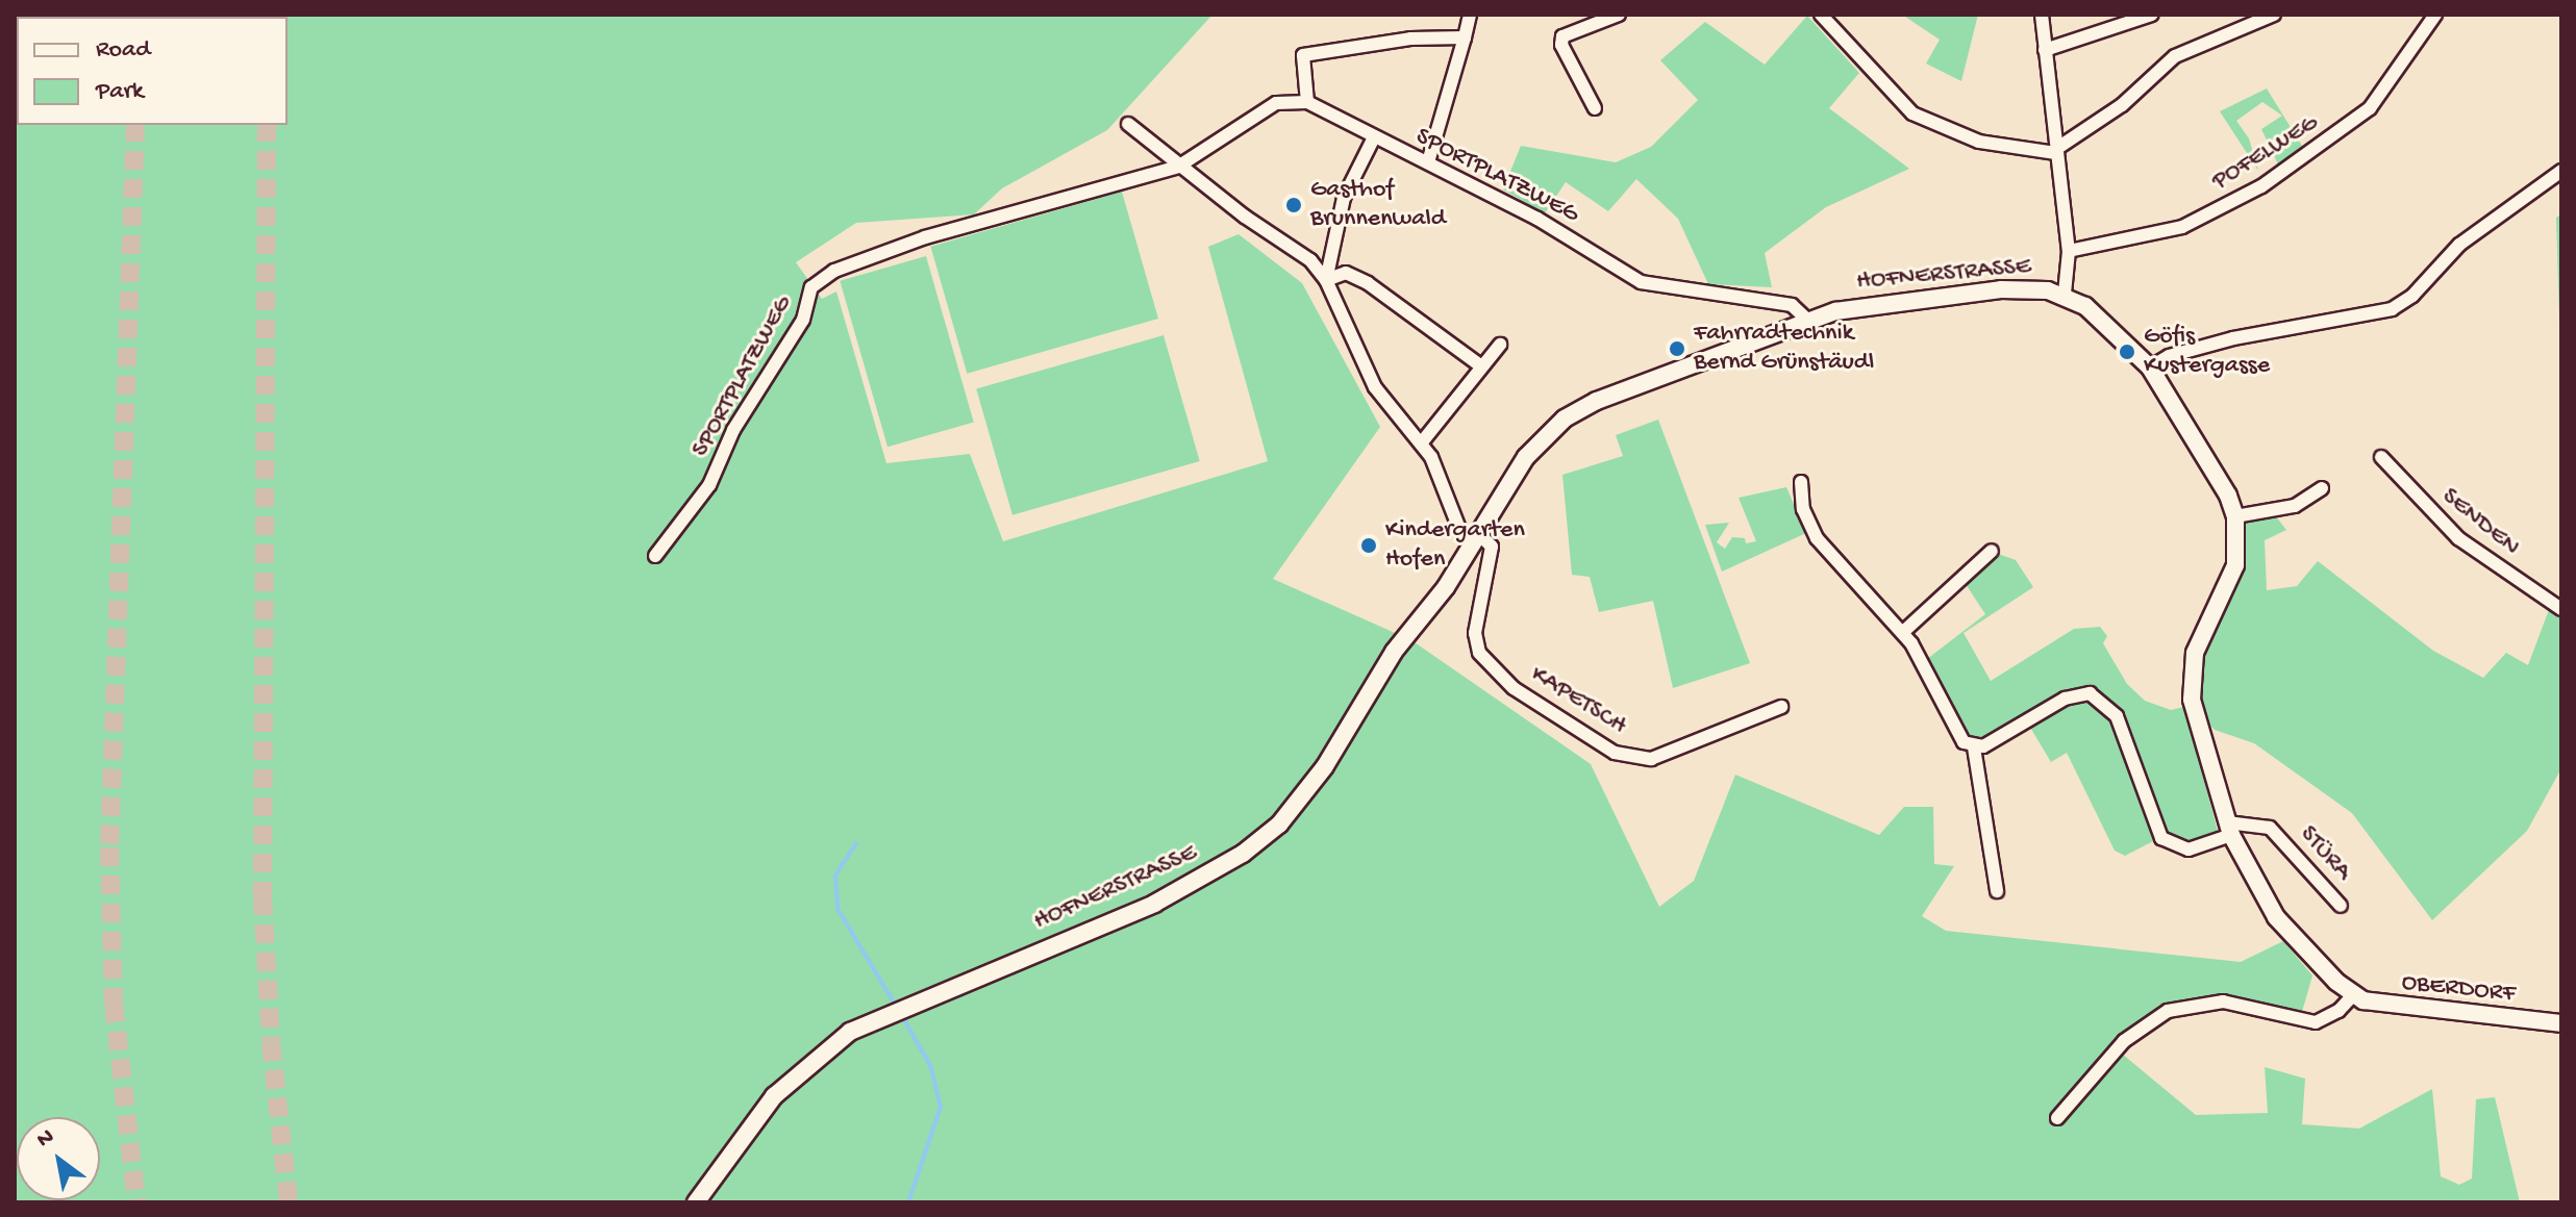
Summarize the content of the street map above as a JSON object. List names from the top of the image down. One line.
{"streets":{"main road":["HOFNERSTRASSE","OBERDORF"],"street":["POFELWEG","SPORTPLATZWEG","SENDEN","KAPETSCH","STÜRA"]},"crossings":[["SPORTPLATZWEG","HOFNERSTRASSE"],["HOFNERSTRASSE","KAPETSCH"],["HOFNERSTRASSE","STÜRA"],["HOFNERSTRASSE","OBERDORF"]],"places":["Gasthof Brunnenwald","Fahrradtechnik Bernd Grünstäudl","Göfis Kustergasse","Kindergarten Hofen"],"legend":["Road","Park"],"north":"top left"}
